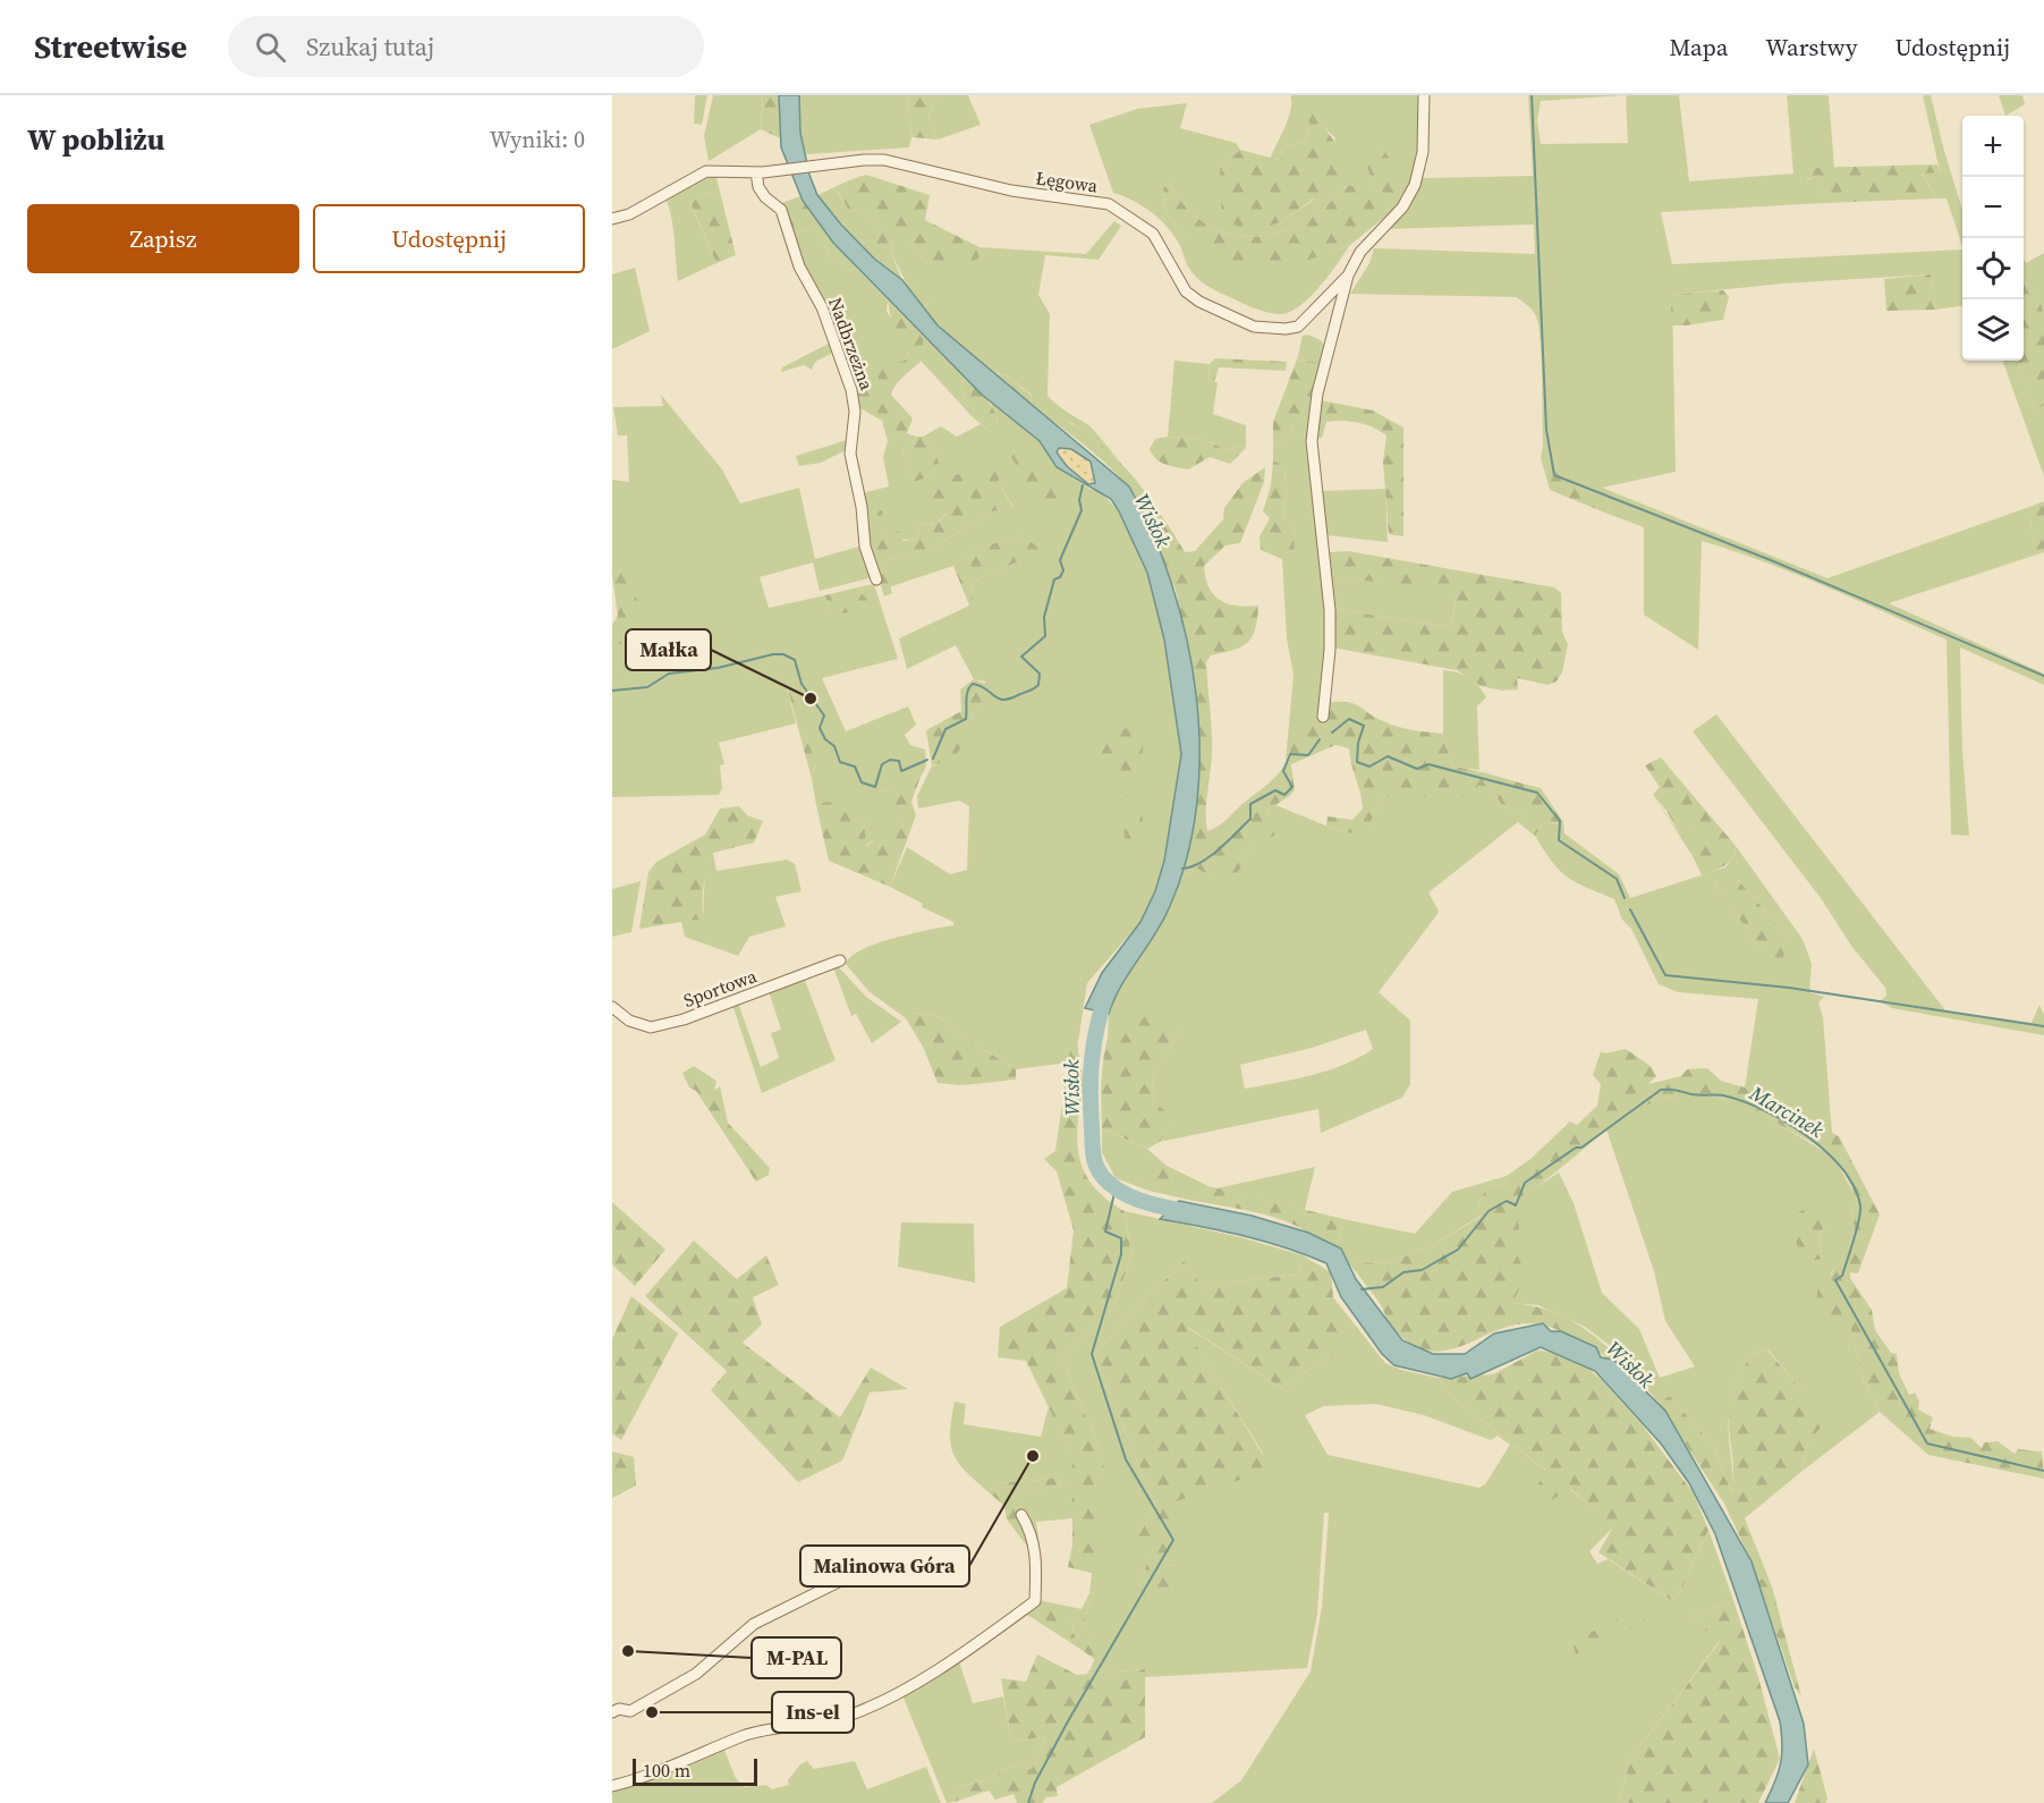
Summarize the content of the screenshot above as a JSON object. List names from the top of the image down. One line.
{"streets":{"street":["Łęgowa","Nadbrzeżna","Sportowa"]},"crossings":[["Łęgowa","Nadbrzeżna"]],"water":["Wisłok","Marcinek"],"places":["Małka","Malinowa Góra","M-PAL","Ins-el"],"scale_bar":"100 m","page":{"header":"Streetwise","search":"Szukaj tutaj","nav":["Mapa","Warstwy","Udostępnij"],"heading":["W pobliżu","Wyniki: 0"],"map_buttons":["+","−"],"buttons":["Zapisz","Udostępnij"],"scale":"100 m"}}
